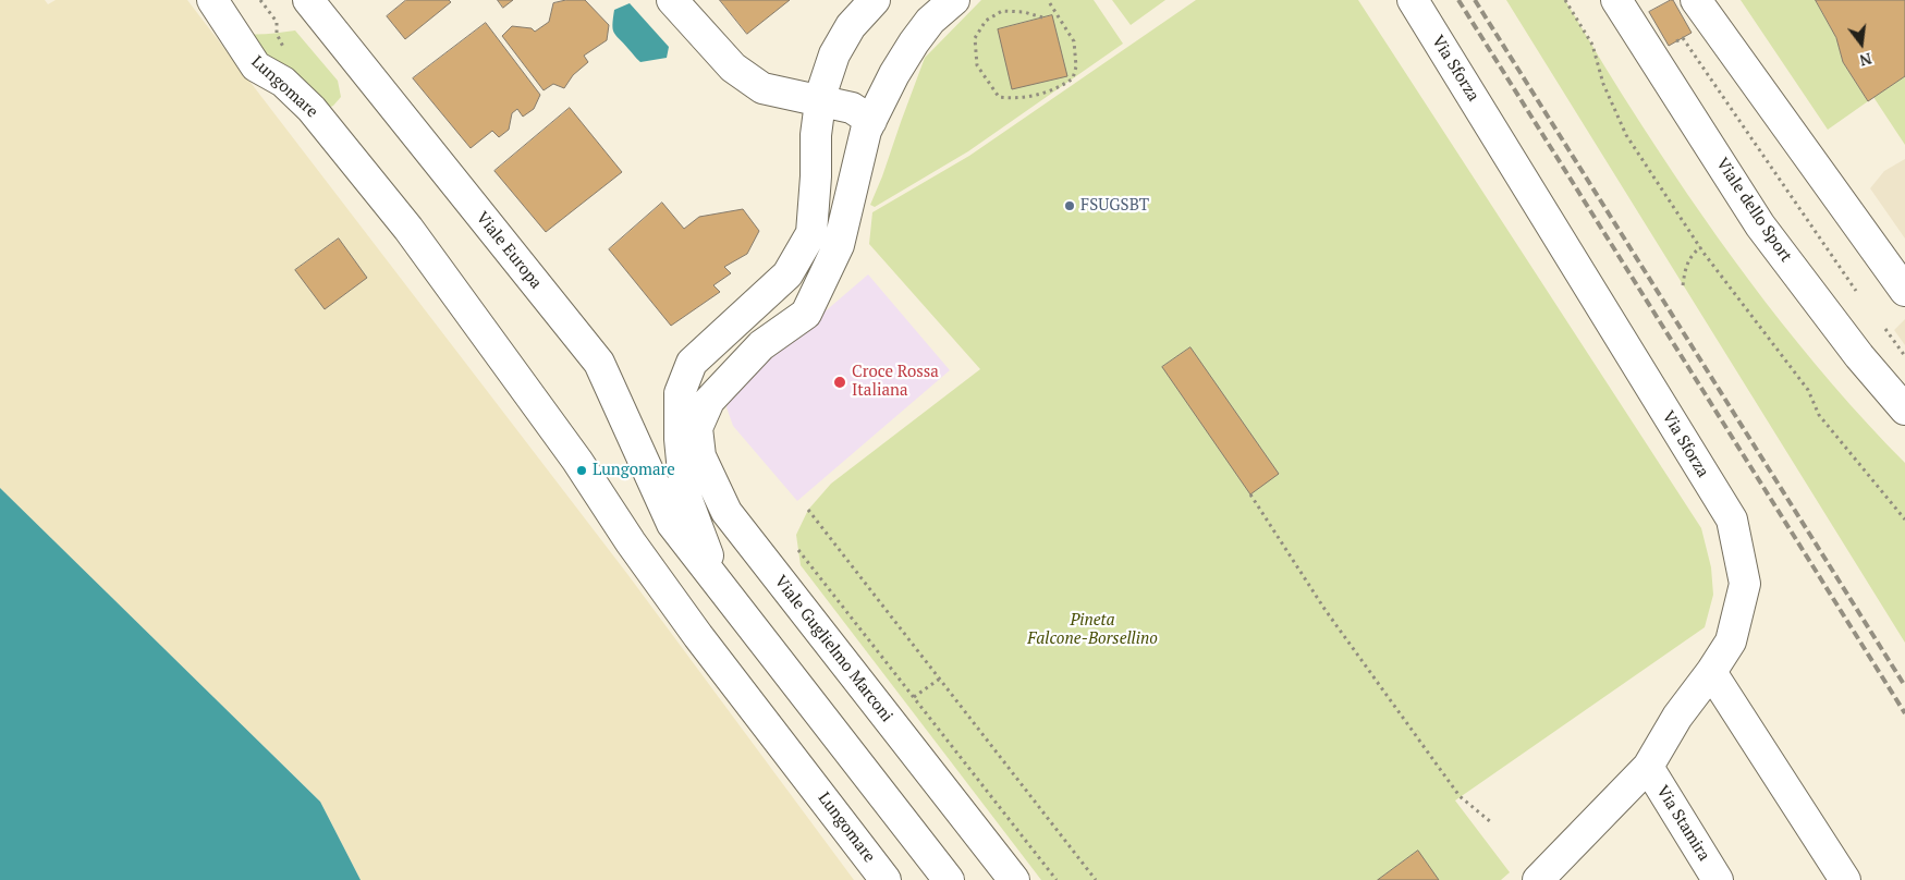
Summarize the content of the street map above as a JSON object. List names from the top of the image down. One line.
{"streets":{"street":["Via Sforza","Lungomare","Viale dello Sport","Viale Europa","Viale Guglielmo Marconi","Via Stamira"]},"crossings":[["Via Sforza","Via Stamira"]],"parks":["Pineta Falcone-Borsellino"],"places":["FSUGSBT","Croce Rossa Italiana","Lungomare"],"north":"bottom"}
